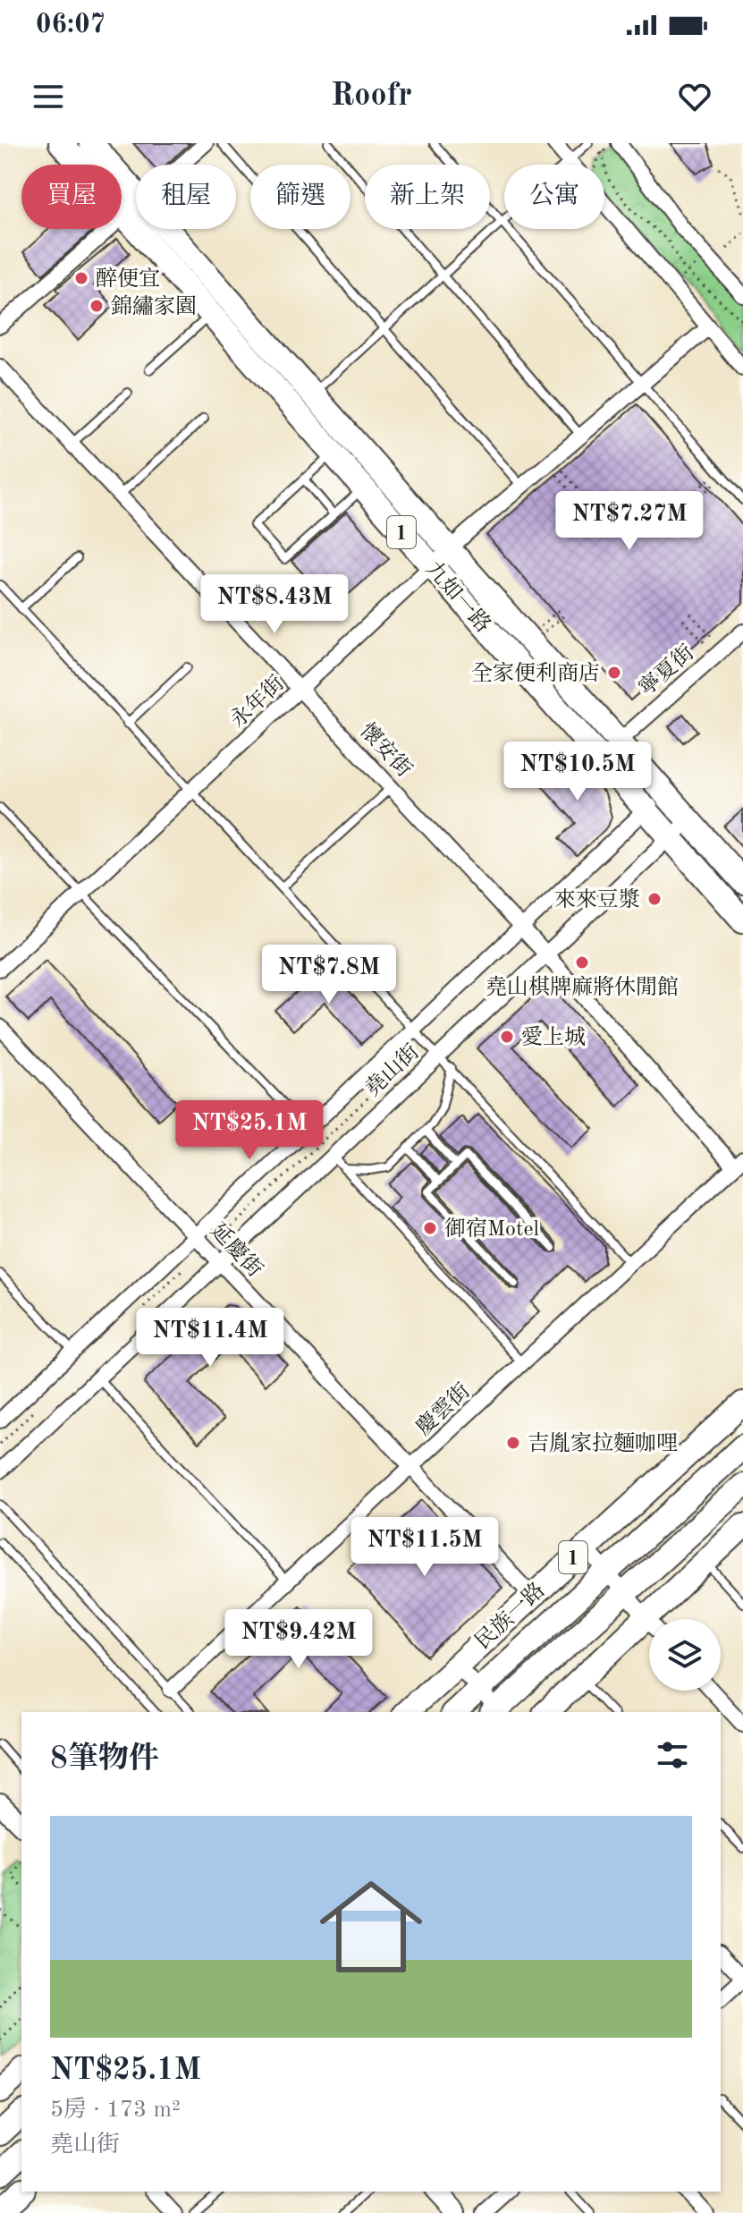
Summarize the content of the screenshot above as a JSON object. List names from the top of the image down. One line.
{"streets":{"main road":["1","九如一路","民族一路"],"street":["寧夏街","永年街","懷安街","堯山街","延慶街","慶雲街"]},"crossings":[["九如一路","寧夏街"],["九如一路","永年街"],["九如一路","堯山街"],["永年街","懷安街"],["懷安街","堯山街"],["懷安街","慶雲街"],["堯山街","延慶街"],["延慶街","慶雲街"],["延慶街","民族一路"]],"places":["醉便宜","錦繡家園","全家便利商店","來來豆漿","堯山棋牌麻將休閒館","愛上城","御宿Motel","吉胤家拉麵咖哩"],"page":{"status":"06:07","header":"Roofr","chip":["買屋","租屋","篩選","新上架","公寓"],"price":["NT$7.27M","NT$8.43M","NT$10.5M","NT$7.8M","NT$25.1M","NT$11.4M","NT$11.5M","NT$9.42M"],"heading":"8筆物件","list":[{"name":"NT$25.1M","note":"5房 · 173 m² · 堯山街"}]}}
